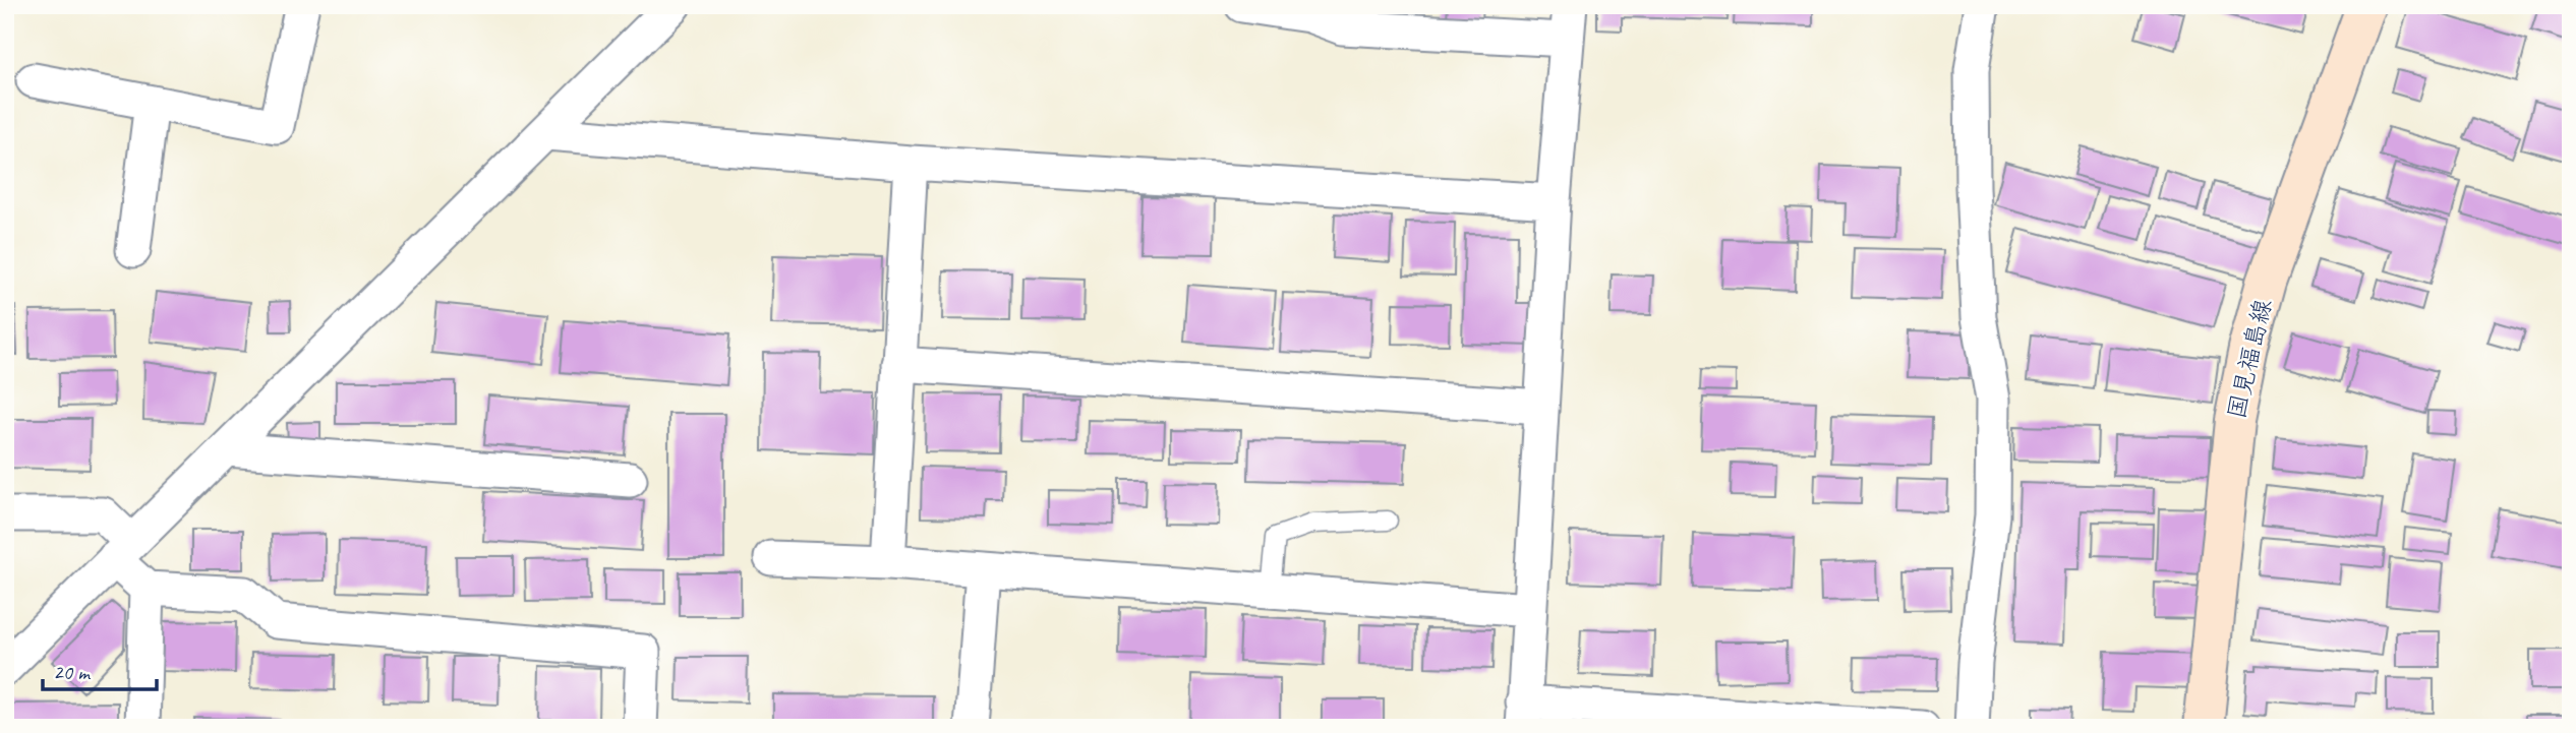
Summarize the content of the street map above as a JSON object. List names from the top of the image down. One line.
{"streets":{"main road":["国見福島線"]},"scale_bar":"20 m"}
